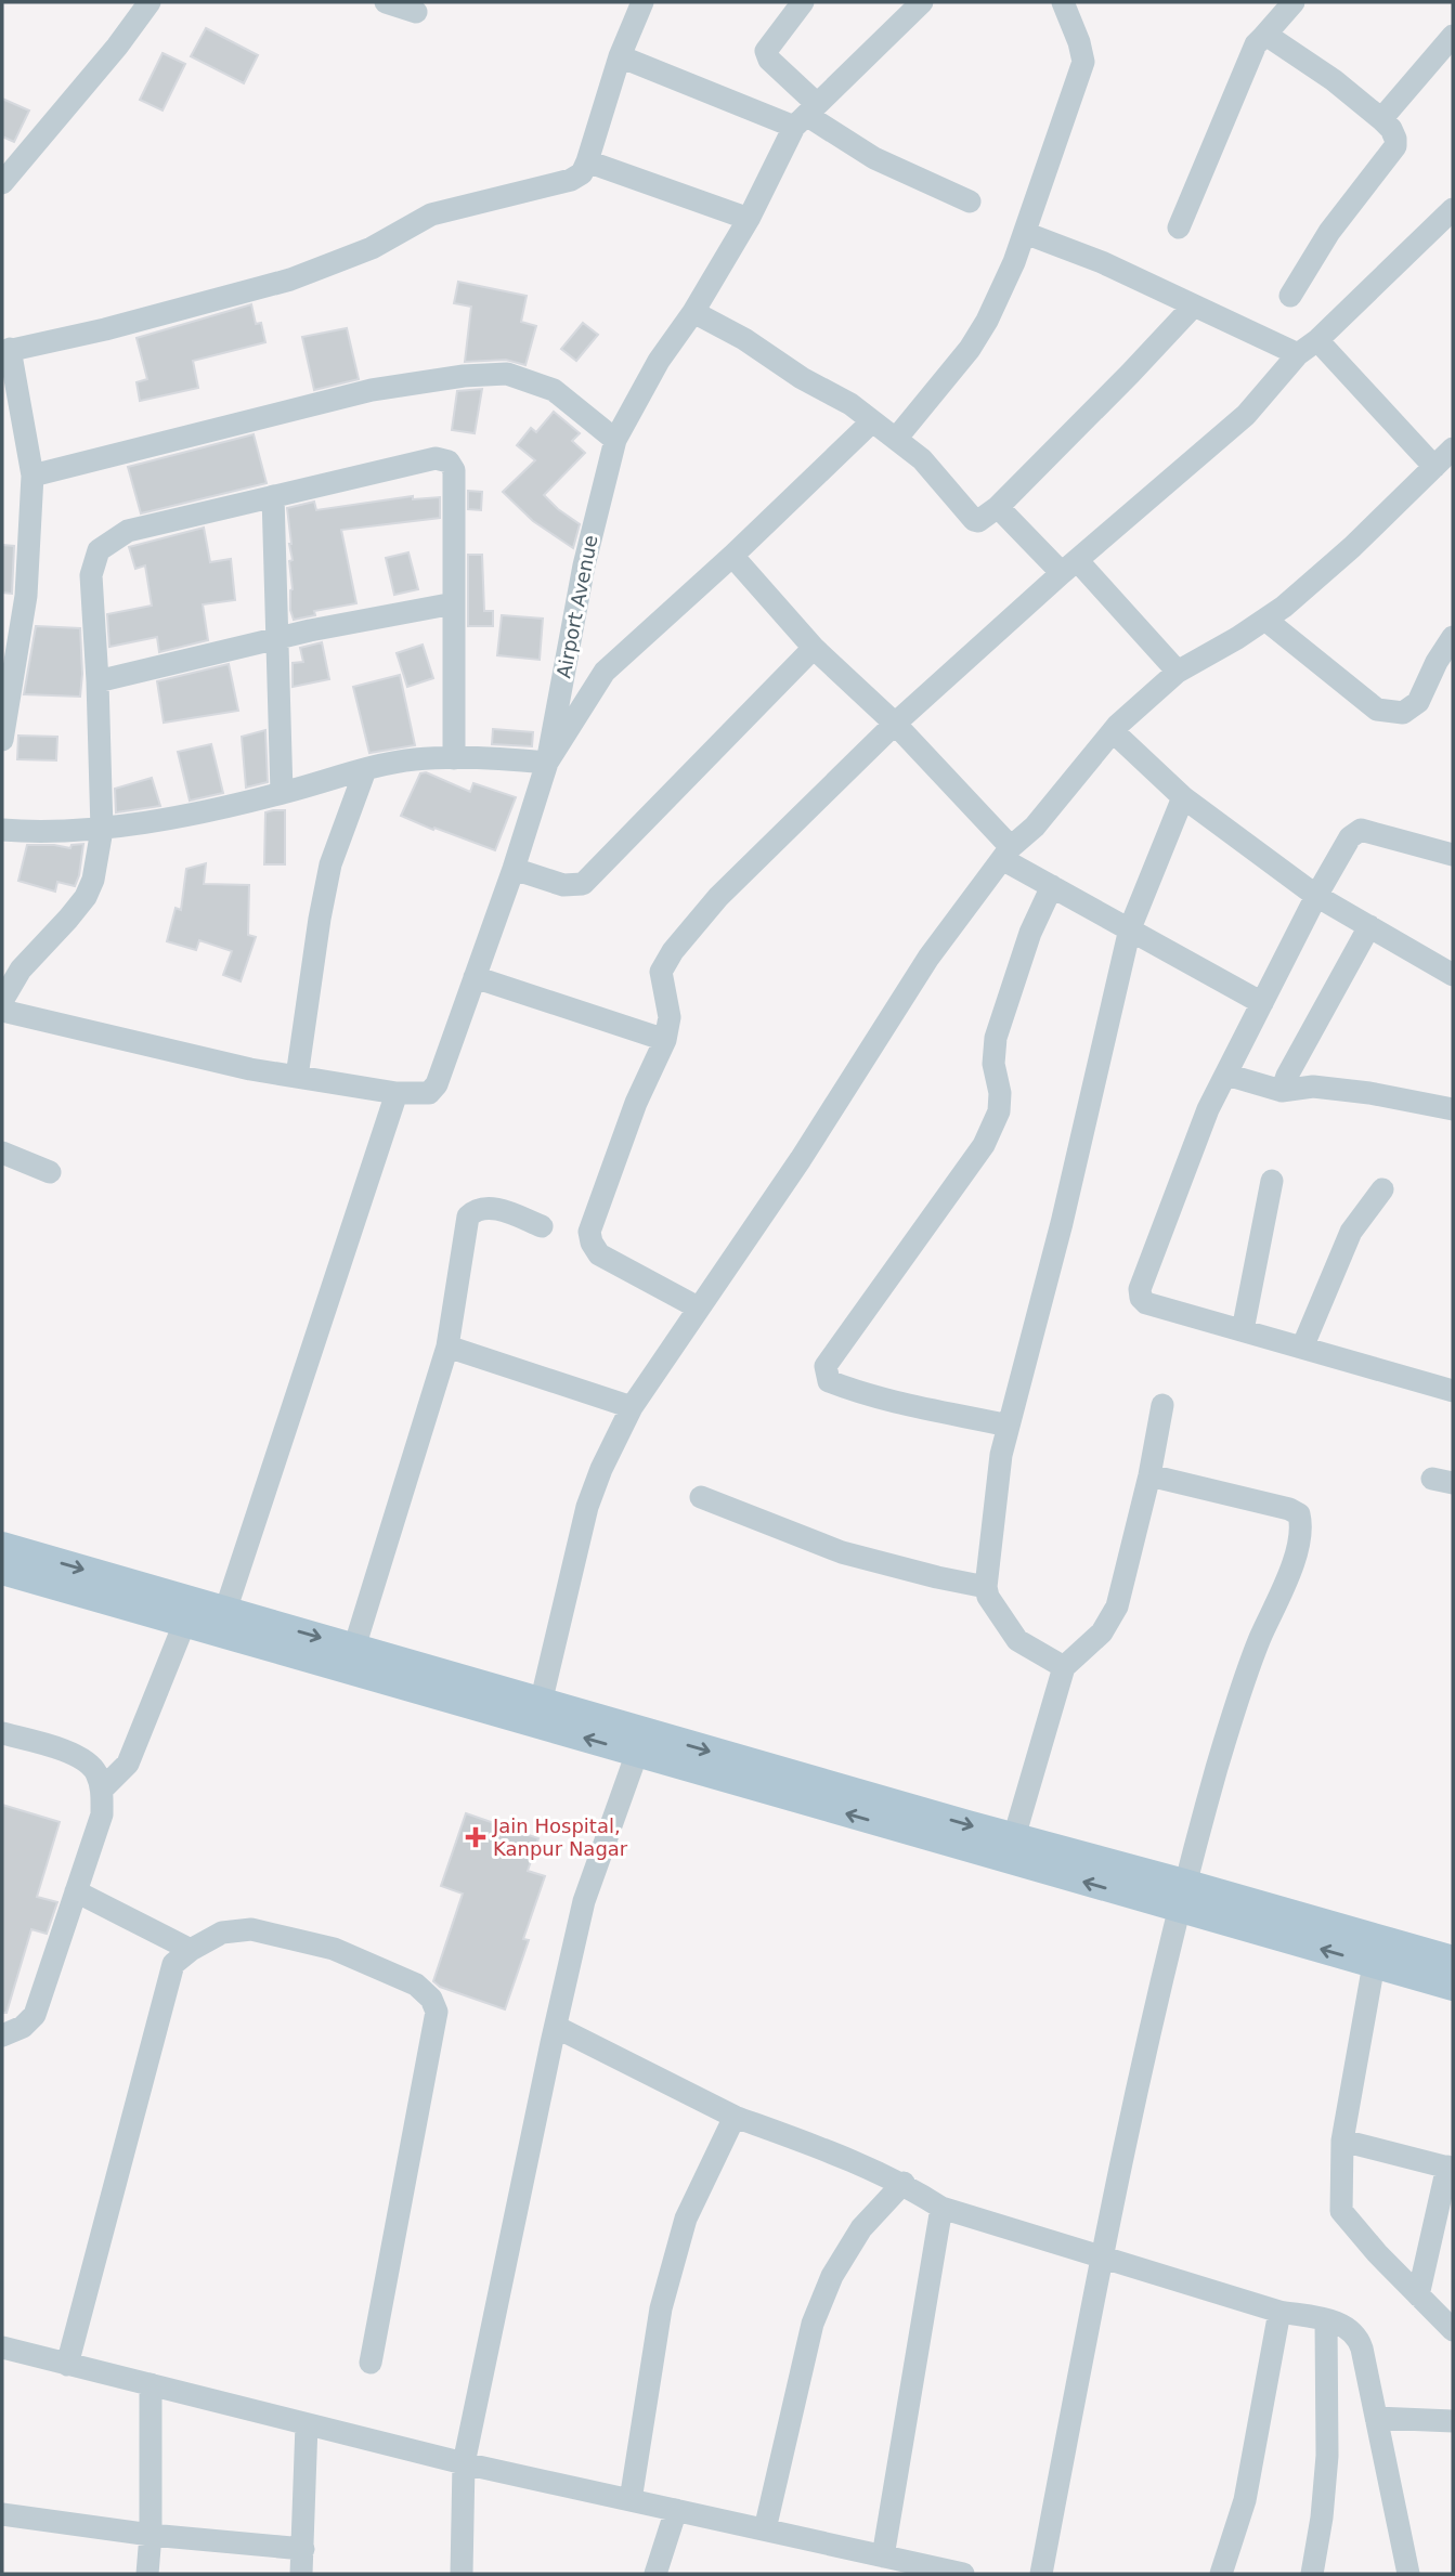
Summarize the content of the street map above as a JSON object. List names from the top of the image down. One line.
{"streets":{"street":["Airport Avenue"]},"places":{"health":["Jain Hospital, Kanpur Nagar"]}}
